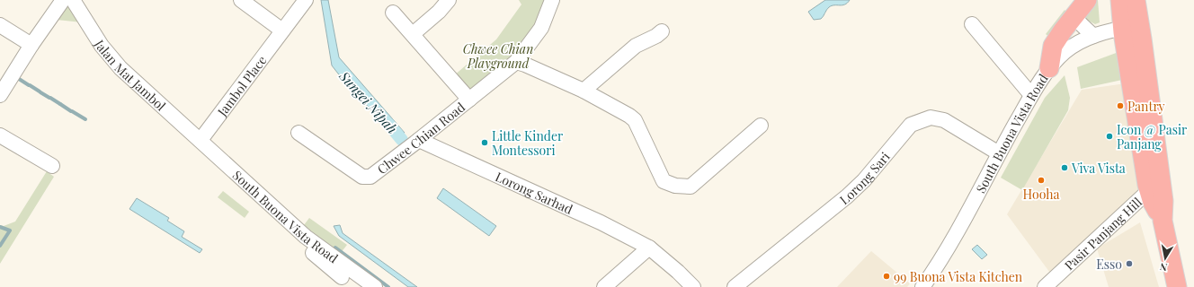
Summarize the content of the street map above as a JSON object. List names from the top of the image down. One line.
{"streets":{"street":["Jalan Mat Jambol","Jambol Place","South Buona Vista Road","Chwee Chian Road","Lorong Sari","Lorong Sarhad","Pasir Panjang Hill"]},"crossings":[["Jalan Mat Jambol","Jambol Place"],["Jalan Mat Jambol","South Buona Vista Road"],["Jambol Place","South Buona Vista Road"],["South Buona Vista Road","Lorong Sari"],["Chwee Chian Road","Lorong Sarhad"]],"water":["Sungei Nipah"],"parks":["Chwee Chian Playground"],"places":["Pantry","Icon @ Pasir Panjang","Little Kinder Montessori","Viva Vista","Hooha","Esso","99 Buona Vista Kitchen"],"north":"bottom"}
